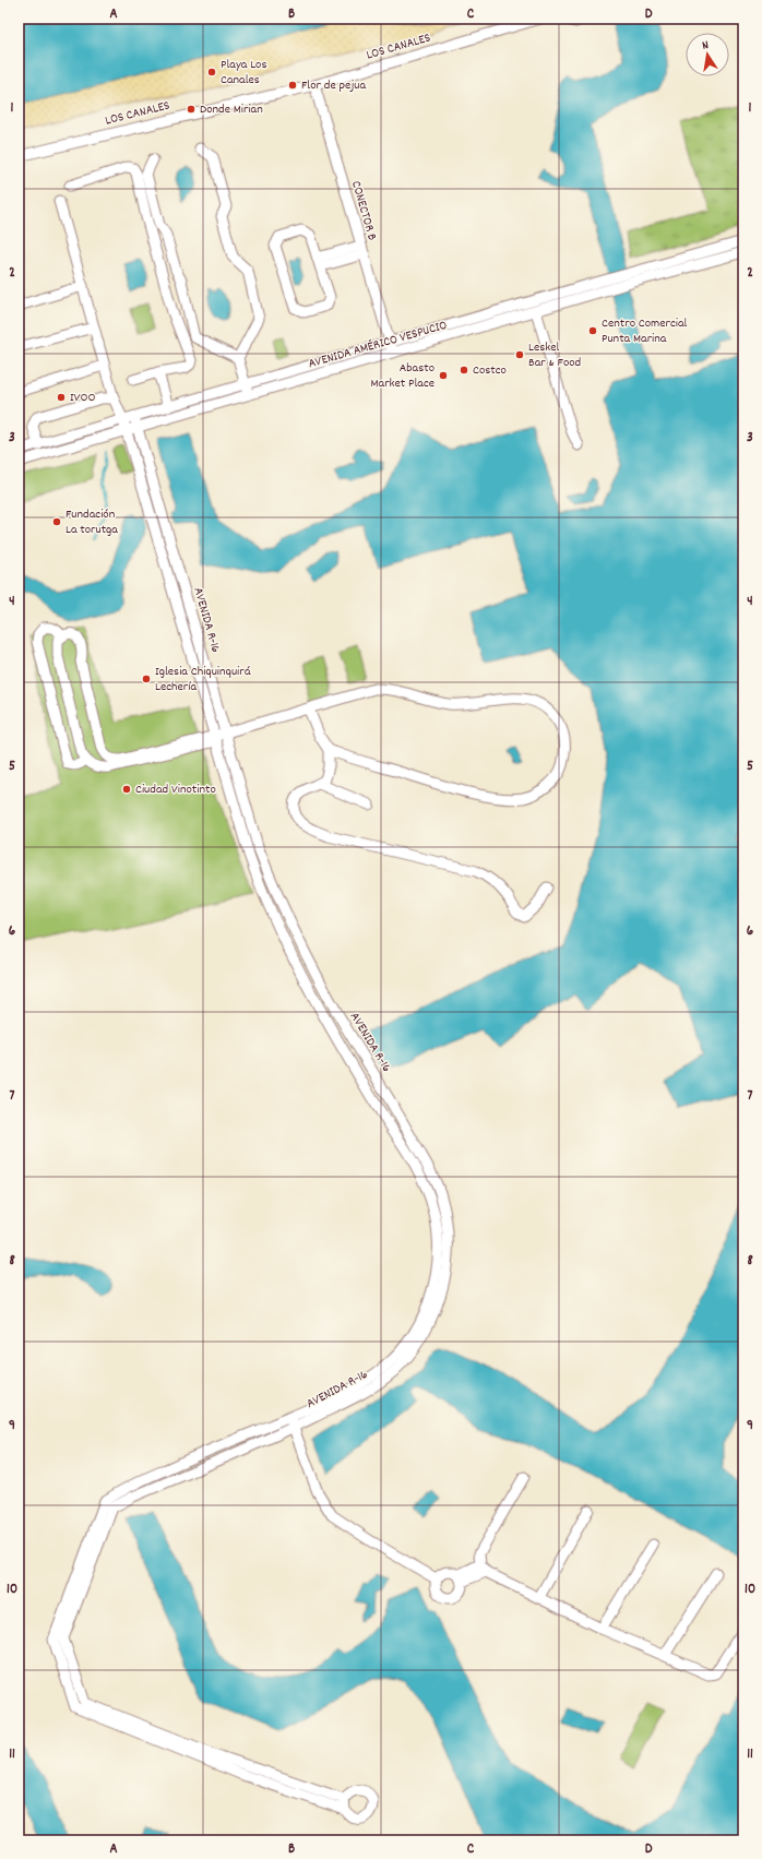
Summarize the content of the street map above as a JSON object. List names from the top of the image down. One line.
{"streets":{"street":["LOS CANALES","CONECTOR B","AVENIDA AMÉRICO VESPUCIO","AVENIDA R-16"]},"crossings":[["LOS CANALES","CONECTOR B"],["CONECTOR B","AVENIDA AMÉRICO VESPUCIO"],["AVENIDA AMÉRICO VESPUCIO","AVENIDA R-16"]],"places":["Playa Los Canales","Flor de pejua","Donde Mirian","Centro Comercial Punta Marina","Leskel Bar & Food","Costco","Abasto Market Place","IVOO","Fundación La torutga","Iglesia Chiquinquirá Lechería","Ciudad Vinotinto"],"north":"top","grid":{"columns":["A","B","C","D"],"rows":["1","2","3","4","5","6","7","8","9","10","11"]}}
